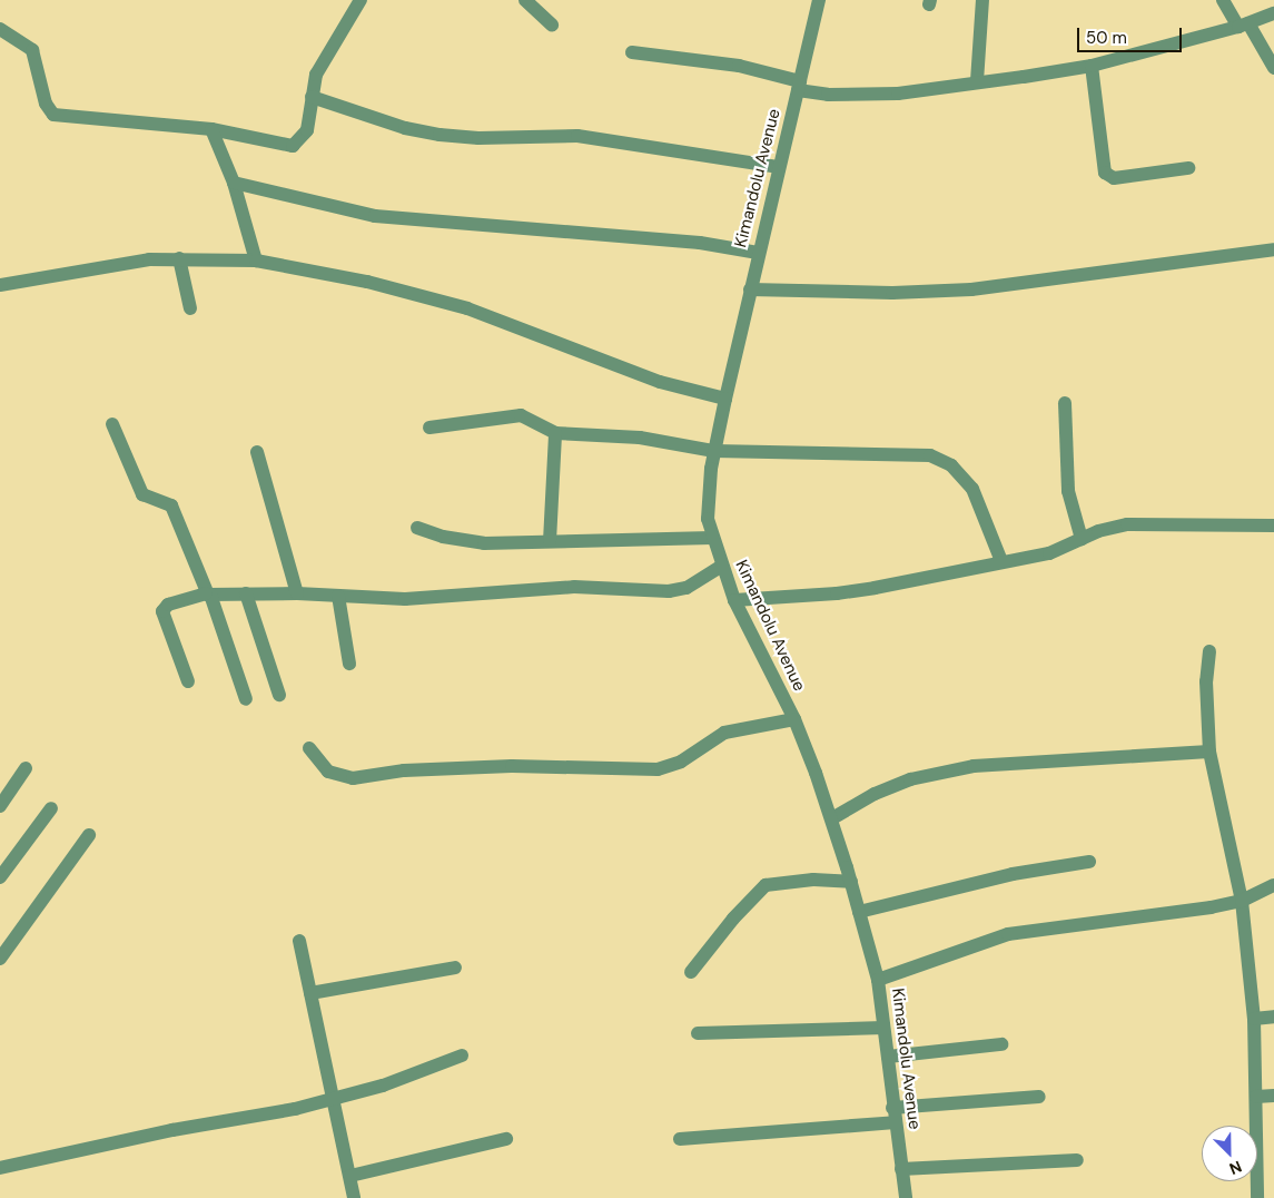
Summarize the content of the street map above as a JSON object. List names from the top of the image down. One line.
{"streets":{"street":["Kimandolu Avenue"]},"scale_bar":"50 m","north":"bottom right"}
